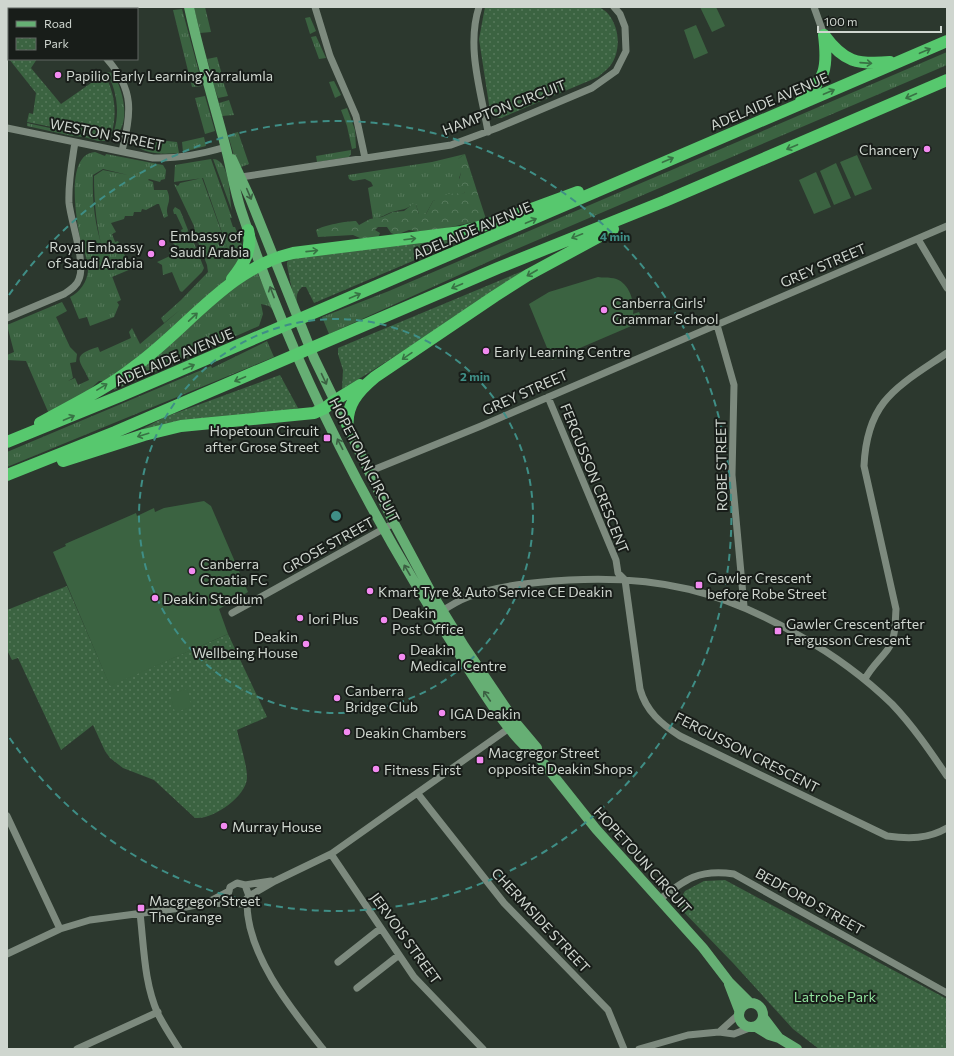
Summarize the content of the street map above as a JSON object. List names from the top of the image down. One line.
{"streets":{"highway":["ADELAIDE AVENUE"],"main road":["GREY STREET","HOPETOUN CIRCUIT"],"street":["HAMPTON CIRCUIT","WESTON STREET","ROBE STREET","FERGUSSON CRESCENT","GROSE STREET","BEDFORD STREET","CHERMSIDE STREET","JERVOIS STREET"]},"crossings":[["HAMPTON CIRCUIT","HOPETOUN CIRCUIT"],["WESTON STREET","HOPETOUN CIRCUIT"],["GREY STREET","HOPETOUN CIRCUIT"],["GREY STREET","ROBE STREET"],["GREY STREET","FERGUSSON CRESCENT"],["HOPETOUN CIRCUIT","GROSE STREET"],["HOPETOUN CIRCUIT","BEDFORD STREET"]],"parks":["Latrobe Park"],"places":{"other":["Papilio Early Learning Yarralumla","Chancery","Embassy of Saudi Arabia","Royal Embassy of Saudi Arabia","Canberra Girls' Grammar School","Early Learning Centre","Canberra Croatia FC","Kmart Tyre & Auto Service CE Deakin","Deakin Stadium","Iori Plus","Deakin Post Office","Deakin Wellbeing House","Deakin Medical Centre","Canberra Bridge Club","IGA Deakin","Deakin Chambers","Fitness First","Murray House"],"transit":["Hopetoun Circuit after Grose Street","Gawler Crescent before Robe Street","Gawler Crescent after Fergusson Crescent","Macgregor Street opposite Deakin Shops","Macgregor Street The Grange"]},"legend":["Road","Park"],"scale_bar":"100 m","rings":["4 min","2 min"]}
